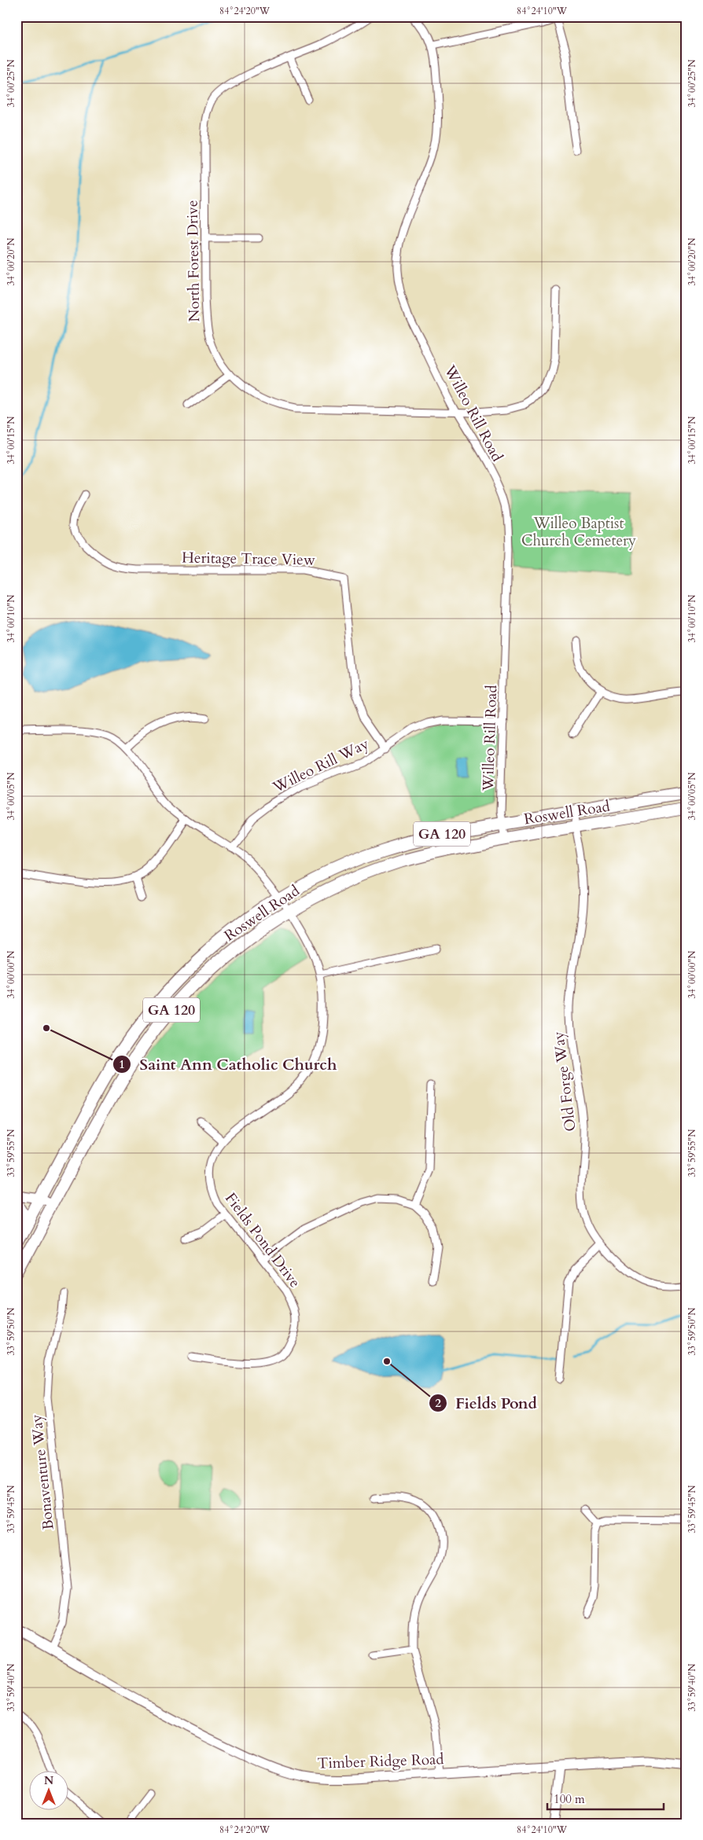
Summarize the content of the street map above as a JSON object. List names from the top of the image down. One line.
{"streets":{"main road":["Roswell Road","GA 120"],"street":["North Forest Drive","Willeo Rill Road","Heritage Trace View","Willeo Rill Way","Old Forge Way","Fields Pond Drive","Bonaventure Way","Timber Ridge Road"]},"crossings":[["North Forest Drive","Willeo Rill Road"],["Willeo Rill Road","Willeo Rill Way"],["Willeo Rill Road","Roswell Road"],["Heritage Trace View","Willeo Rill Way"],["Willeo Rill Way","Fields Pond Drive"],["Roswell Road","Old Forge Way"],["Roswell Road","Fields Pond Drive"],["Bonaventure Way","Timber Ridge Road"]],"parks":["Willeo Baptist Church Cemetery"],"places":["Saint Ann Catholic Church","Fields Pond"],"scale_bar":"100 m","north":"top","coordinates":["84°24'20\"W","84°24'10\"W","34°00'25\"N","34°00'20\"N","34°00'15\"N","34°00'10\"N","34°00'05\"N","34°00'00\"N","33°59'55\"N","33°59'50\"N","33°59'45\"N","33°59'40\"N"]}
